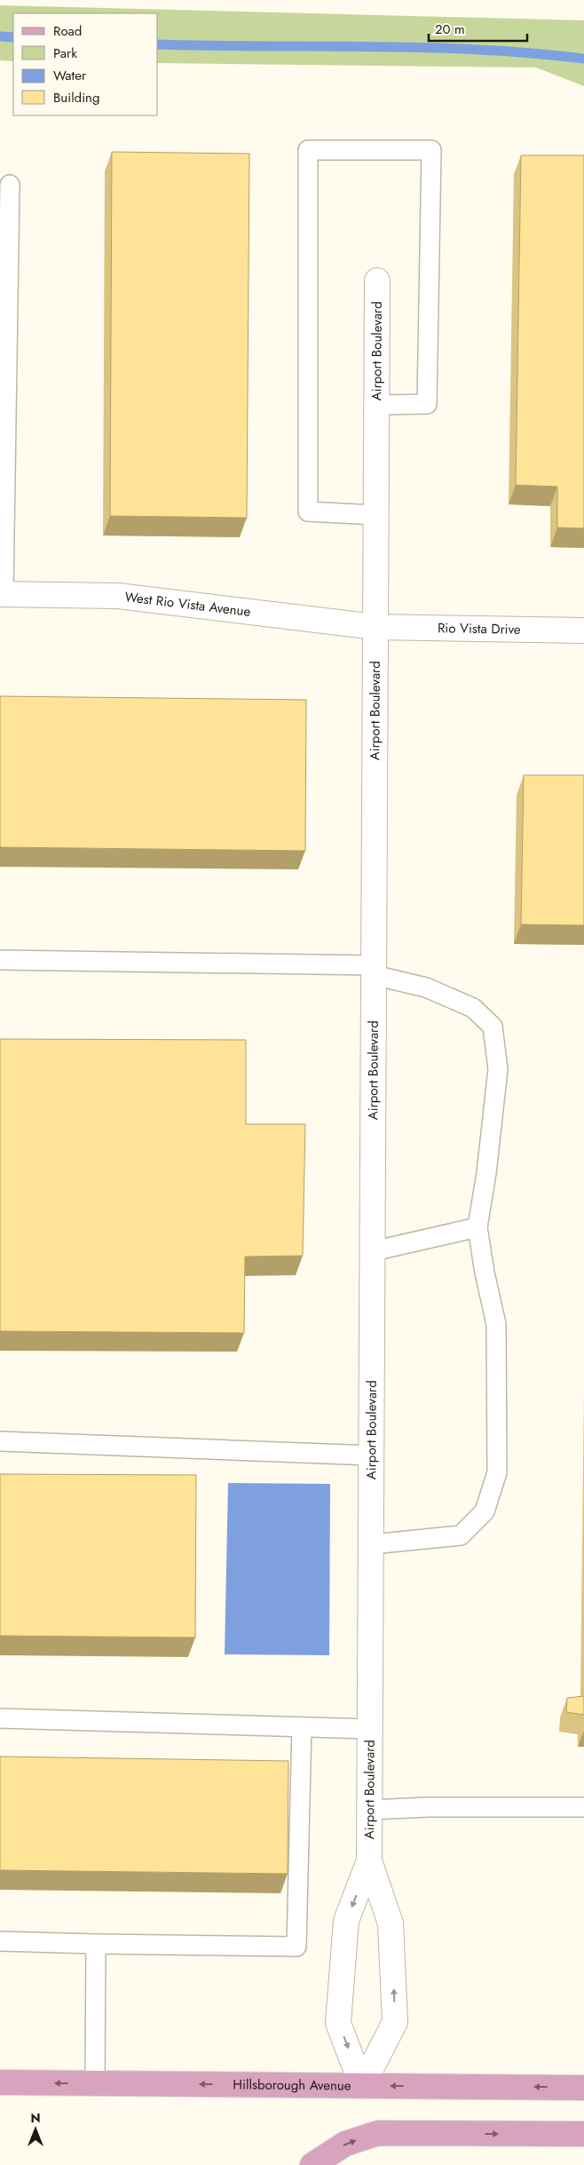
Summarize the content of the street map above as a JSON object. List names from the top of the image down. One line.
{"streets":{"main road":["Hillsborough Avenue"],"street":["Airport Boulevard","West Rio Vista Avenue","Rio Vista Drive"]},"crossings":[["Airport Boulevard","West Rio Vista Avenue"],["Airport Boulevard","Rio Vista Drive"],["Airport Boulevard","Hillsborough Avenue"],["West Rio Vista Avenue","Rio Vista Drive"]],"legend":["Road","Park","Water","Building"],"scale_bar":"20 m","north":"top"}
